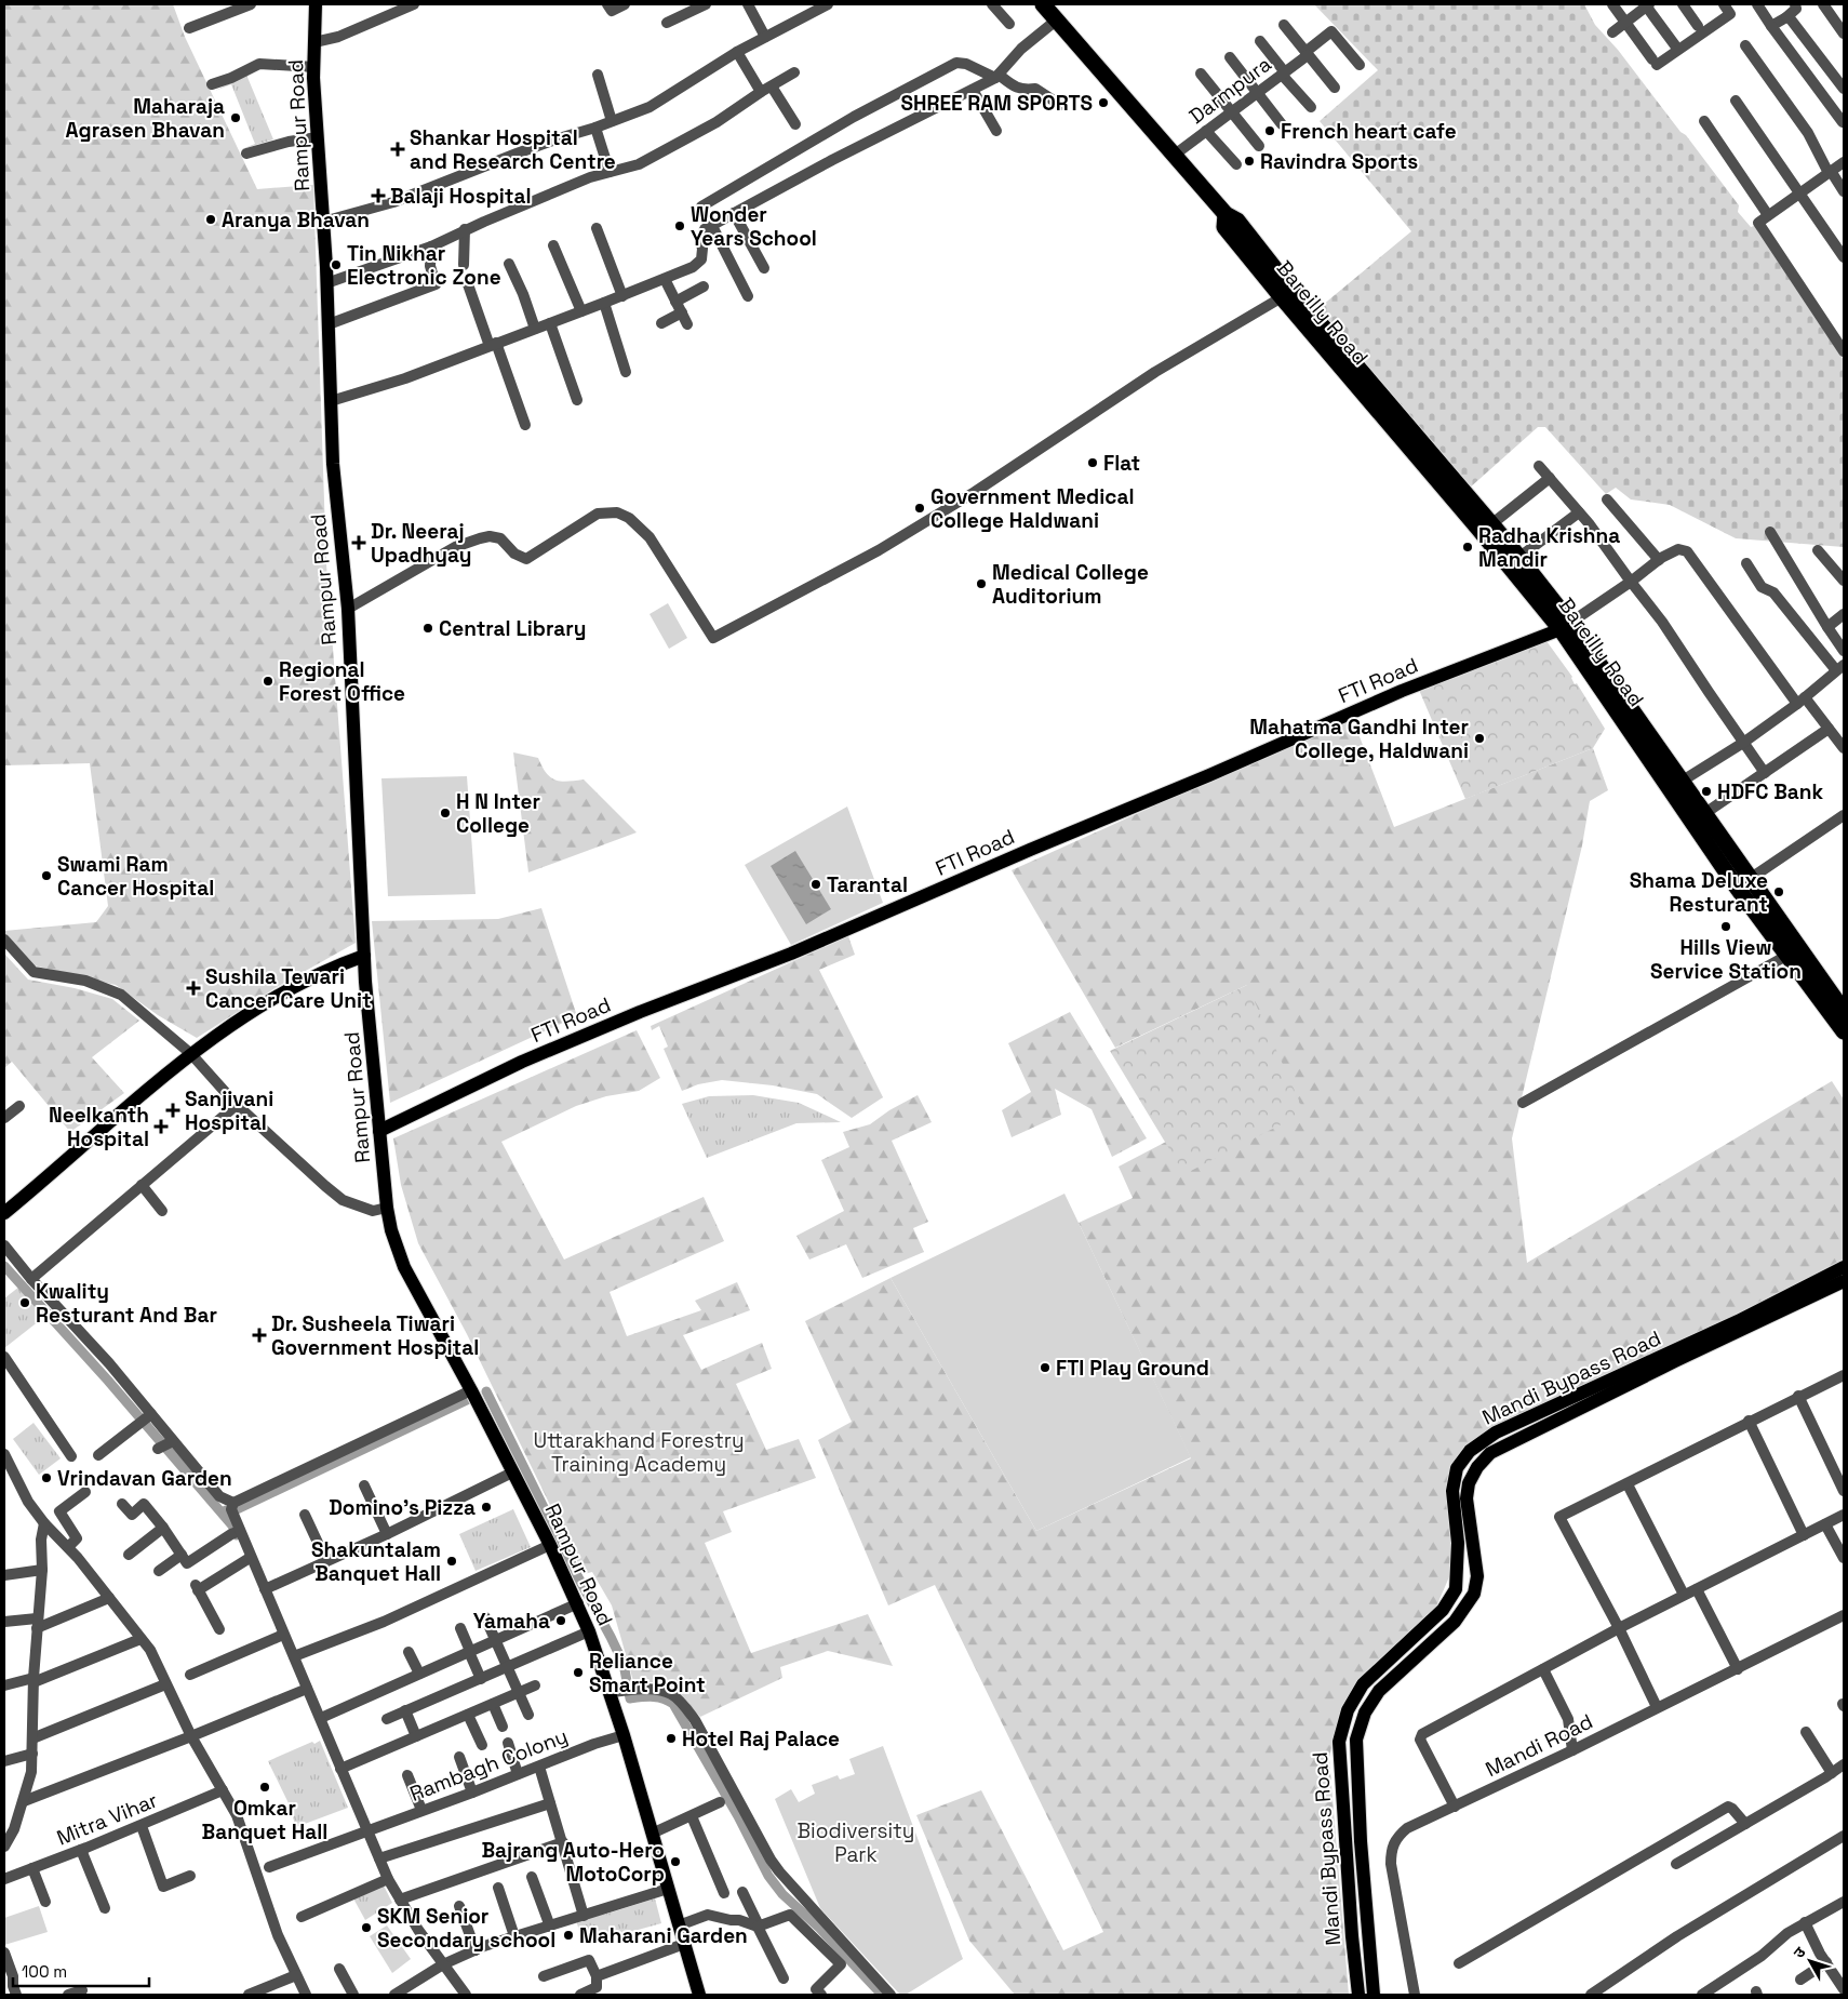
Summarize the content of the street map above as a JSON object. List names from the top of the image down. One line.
{"streets":{"highway":["Bareilly Road"],"main road":["Rampur Road","FTI Road","Mandi Bypass Road"],"street":["Darmpura","Mandi Road","Rambagh Colony","Mitra Vihar"]},"crossings":[["Darmpura","Bareilly Road"],["Rampur Road","FTI Road"],["Rampur Road","Rambagh Colony"],["Bareilly Road","FTI Road"]],"parks":["Uttarakhand Forestry Training Academy","Biodiversity Park"],"places":{"other":["SHREE RAM SPORTS","Maharaja Agrasen Bhavan","French heart cafe","Ravindra Sports","Aranya Bhavan","Wonder Years School","Tin Nikhar Electronic Zone","Flat","Government Medical College Haldwani","Radha Krishna Mandir","Medical College Auditorium","Central Library","Regional Forest Office","Mahatma Gandhi Inter College, Haldwani","HDFC Bank","H N Inter College","Swami Ram Cancer Hospital","Tarantal","Shama Deluxe Resturant","Hills View Service Station","Kwality Resturant And Bar","FTI Play Ground","Vrindavan Garden","Domino's Pizza","Shakuntalam Banquet Hall","Yamaha","Reliance Smart Point","Hotel Raj Palace","Omkar Banquet Hall","Bajrang Auto-Hero MotoCorp","SKM Senior Secondary school","Maharani Garden"],"health":["Shankar Hospital and Research Centre","Balaji Hospital","Dr. Neeraj Upadhyay","Sushila Tewari Cancer Care Unit","Sanjivani Hospital","Neelkanth Hospital","Dr. Susheela Tiwari Government Hospital"]},"scale_bar":"100 m","north":"top left"}
